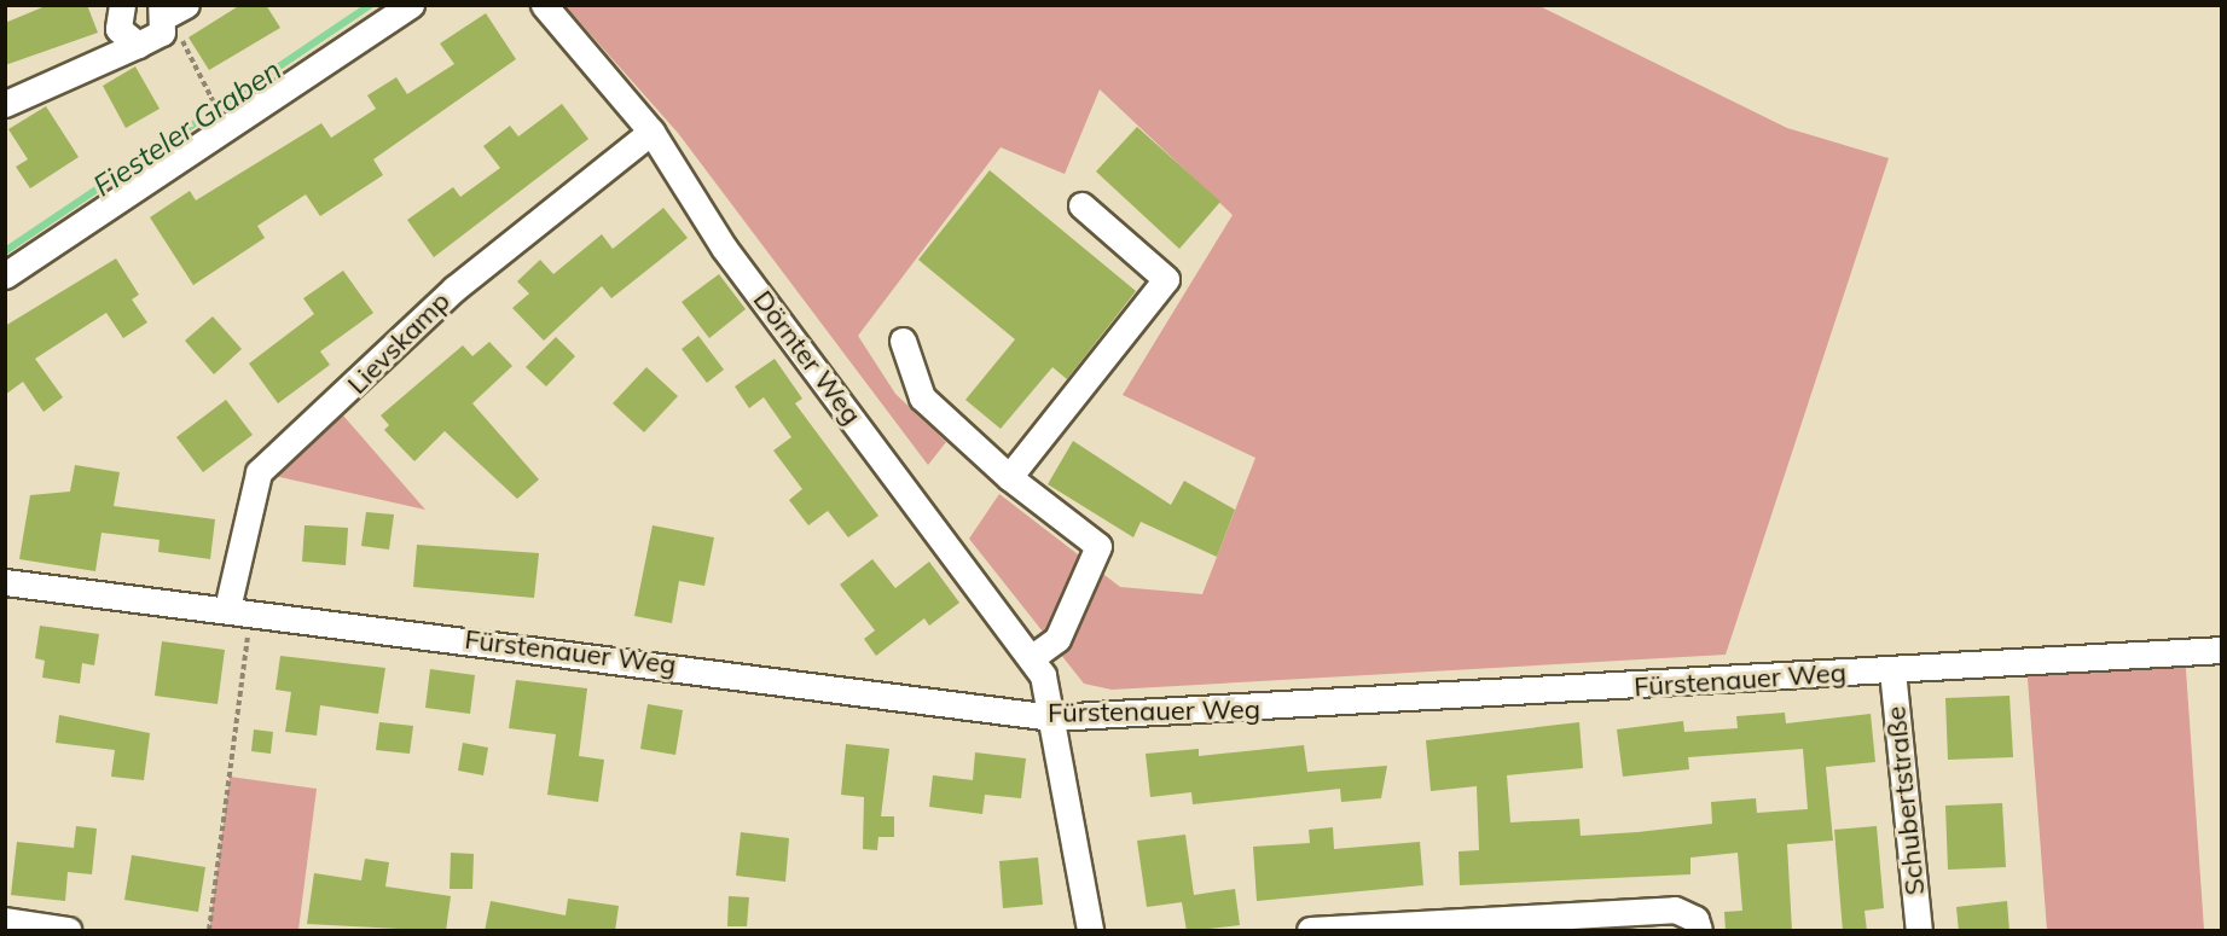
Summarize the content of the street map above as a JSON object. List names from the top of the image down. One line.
{"streets":{"street":["Lievskamp","Dörnter Weg","Fürstenauer Weg","Schubertstraße"]},"crossings":[["Lievskamp","Dörnter Weg"],["Lievskamp","Fürstenauer Weg"],["Dörnter Weg","Fürstenauer Weg"],["Fürstenauer Weg","Schubertstraße"]],"water":["Fiesteler Graben"]}
